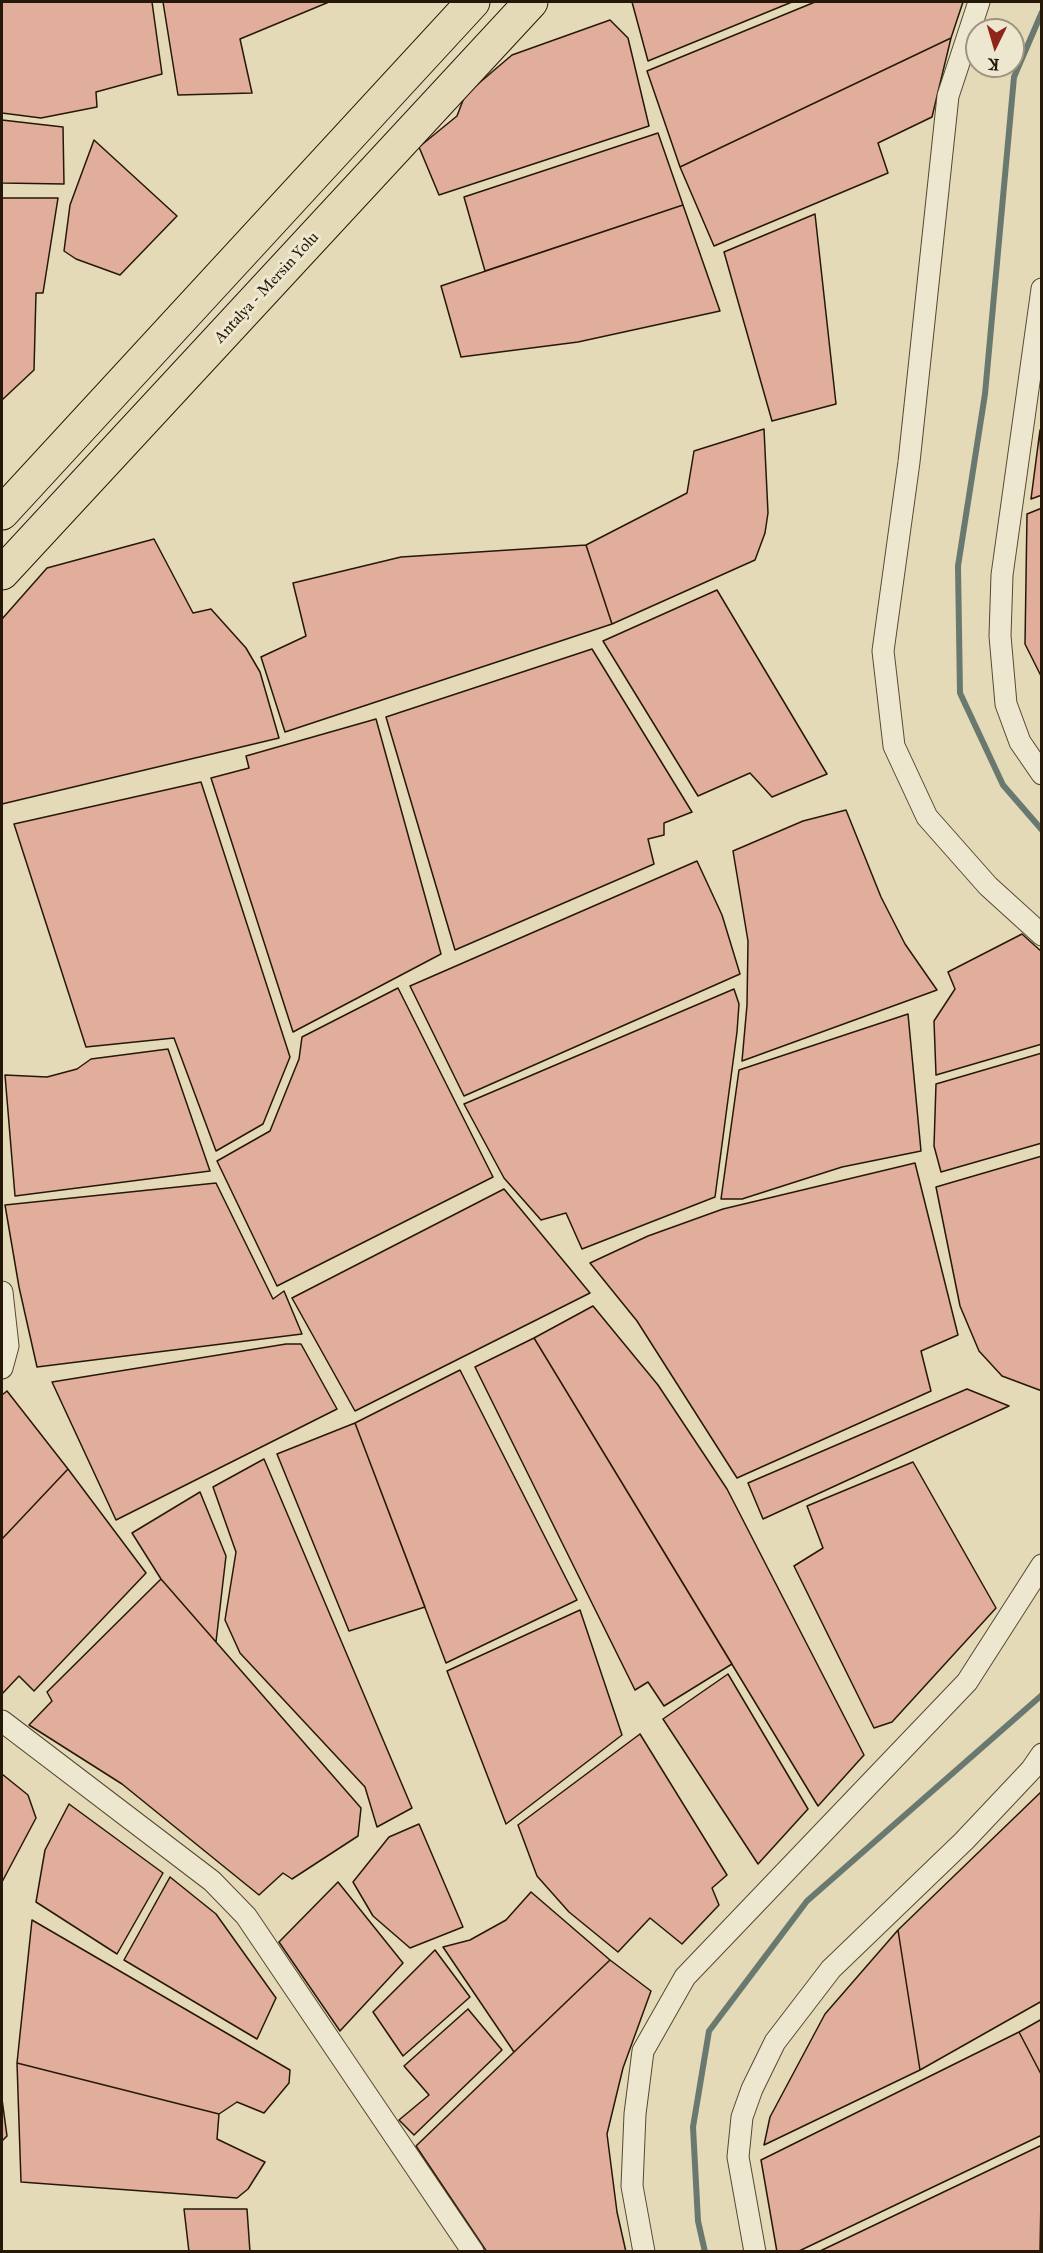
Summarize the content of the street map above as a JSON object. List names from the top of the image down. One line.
{"streets":{"highway":["Antalya - Mersin Yolu"]},"north":"bottom"}
